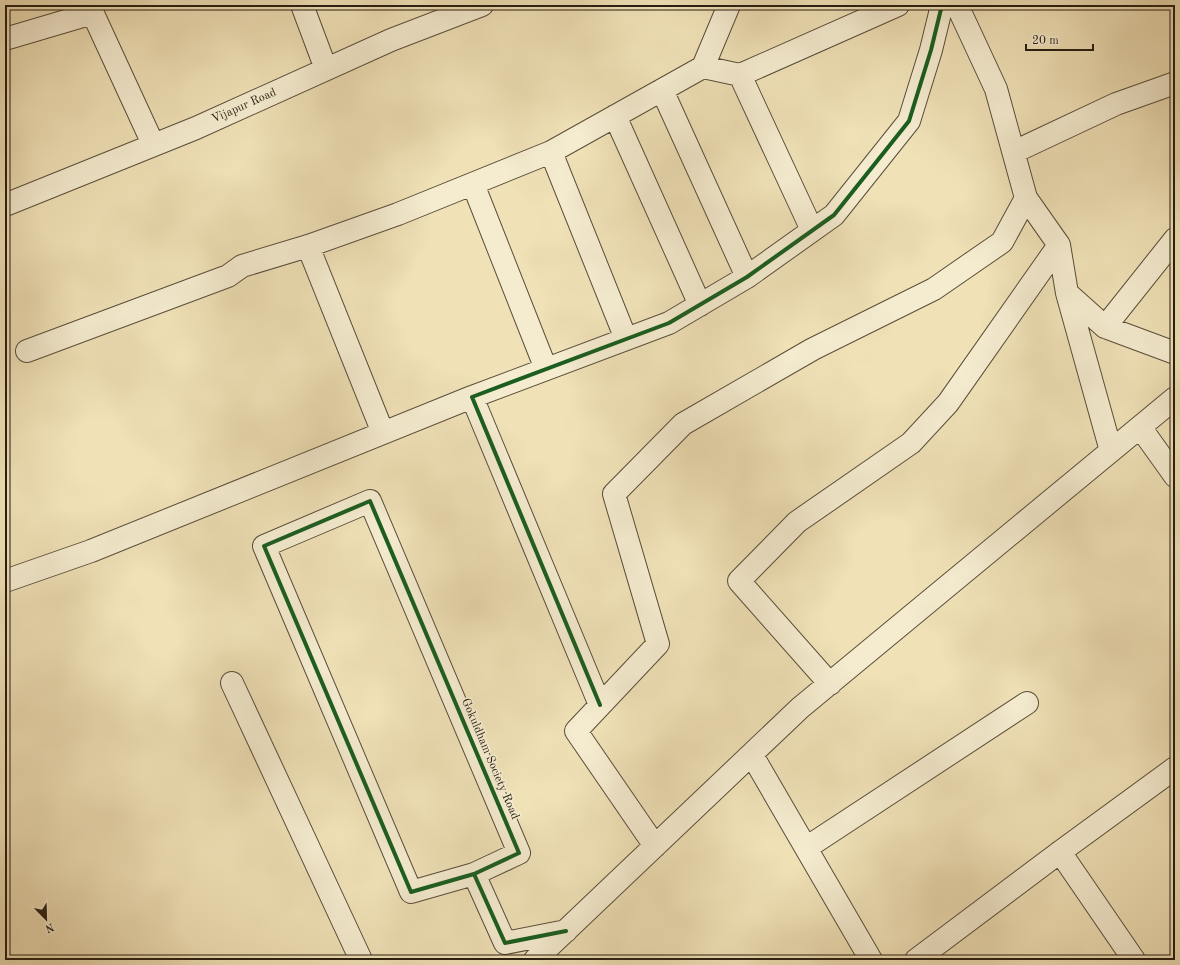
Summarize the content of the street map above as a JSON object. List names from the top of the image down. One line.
{"streets":{"street":["Vijapur Road","Gokuldham Society Road"]},"scale_bar":"20 m","north":"bottom right"}
